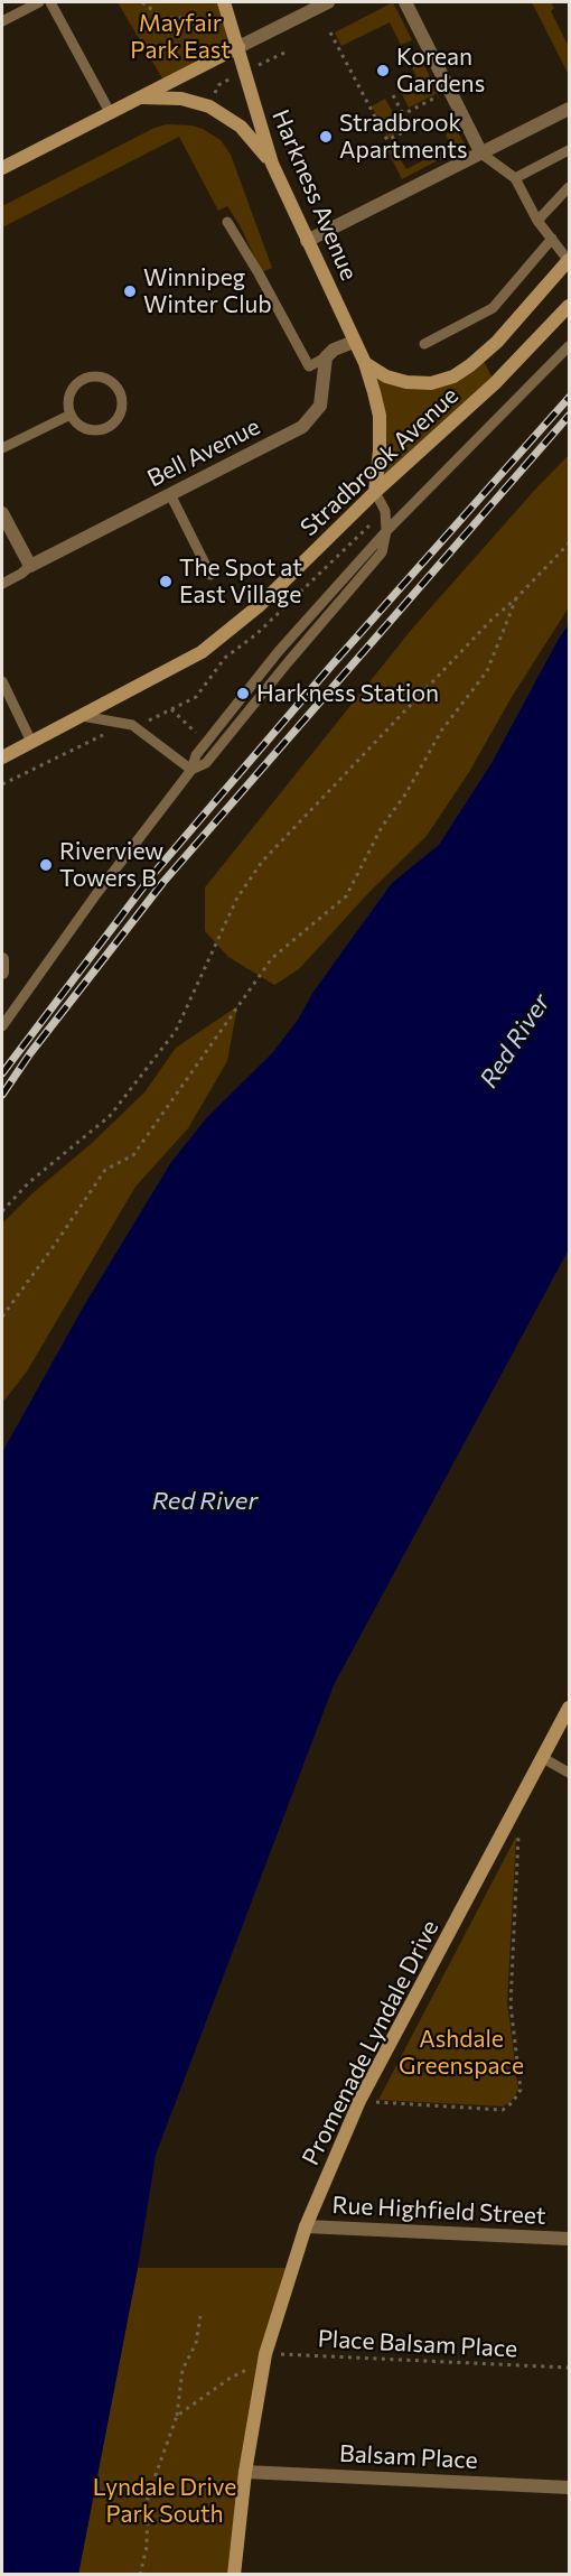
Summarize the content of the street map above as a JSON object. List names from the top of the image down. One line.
{"streets":{"main road":["Harkness Avenue","Stradbrook Avenue","Promenade Lyndale Drive"],"street":["Bell Avenue","Rue Highfield Street","Balsam Place"],"path":["Place Balsam Place"]},"crossings":[["Harkness Avenue","Stradbrook Avenue"],["Promenade Lyndale Drive","Rue Highfield Street"],["Promenade Lyndale Drive","Place Balsam Place"],["Promenade Lyndale Drive","Balsam Place"]],"water":["Red River"],"parks":["Mayfair Park East","Ashdale Greenspace","Lyndale Drive Park South"],"places":["Korean Gardens","Stradbrook Apartments","Winnipeg Winter Club","The Spot at East Village","Harkness Station","Riverview Towers B"]}
